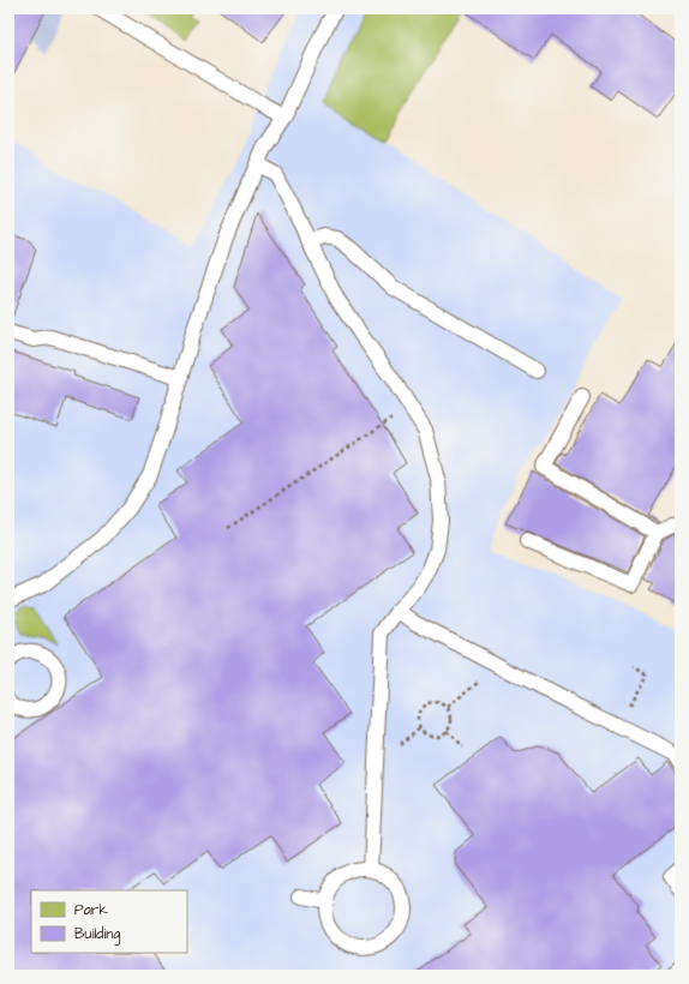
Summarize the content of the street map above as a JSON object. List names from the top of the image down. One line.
{"legend":["Park","Building"]}
